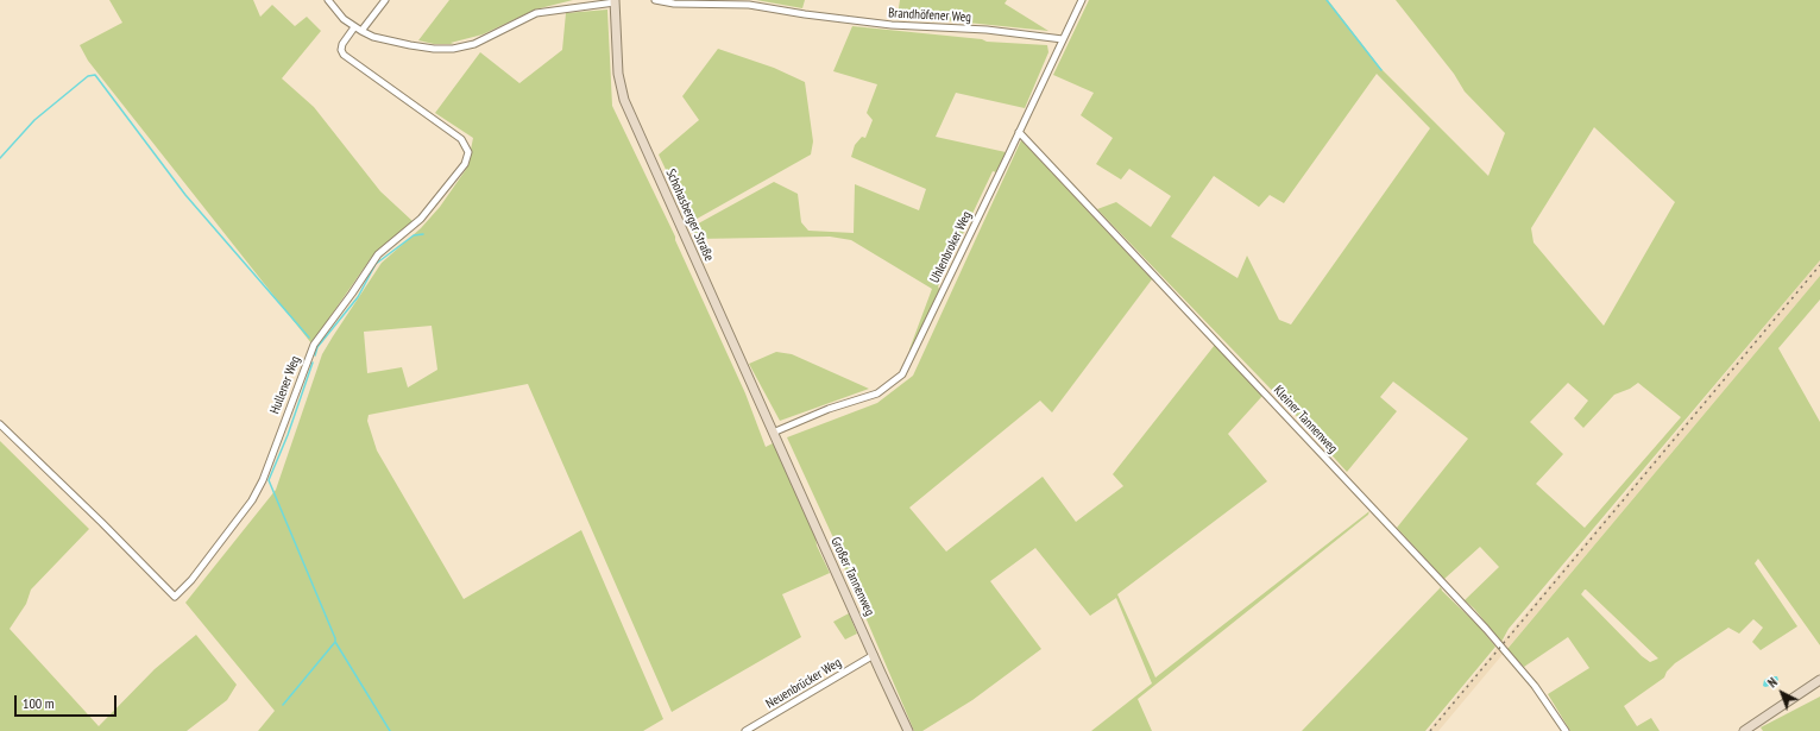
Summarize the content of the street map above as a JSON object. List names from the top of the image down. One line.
{"streets":{"street":["Brandhöfener Weg","Schohasberger Straße","Uhlenbroker Weg","Hullener Weg","Kleiner Tannenweg","Großer Tannenweg","Neuenbrücker Weg"]},"crossings":[["Brandhöfener Weg","Uhlenbroker Weg"],["Schohasberger Straße","Uhlenbroker Weg"],["Schohasberger Straße","Großer Tannenweg"],["Uhlenbroker Weg","Kleiner Tannenweg"],["Uhlenbroker Weg","Großer Tannenweg"],["Großer Tannenweg","Neuenbrücker Weg"]],"scale_bar":"100 m","north":"top left"}
